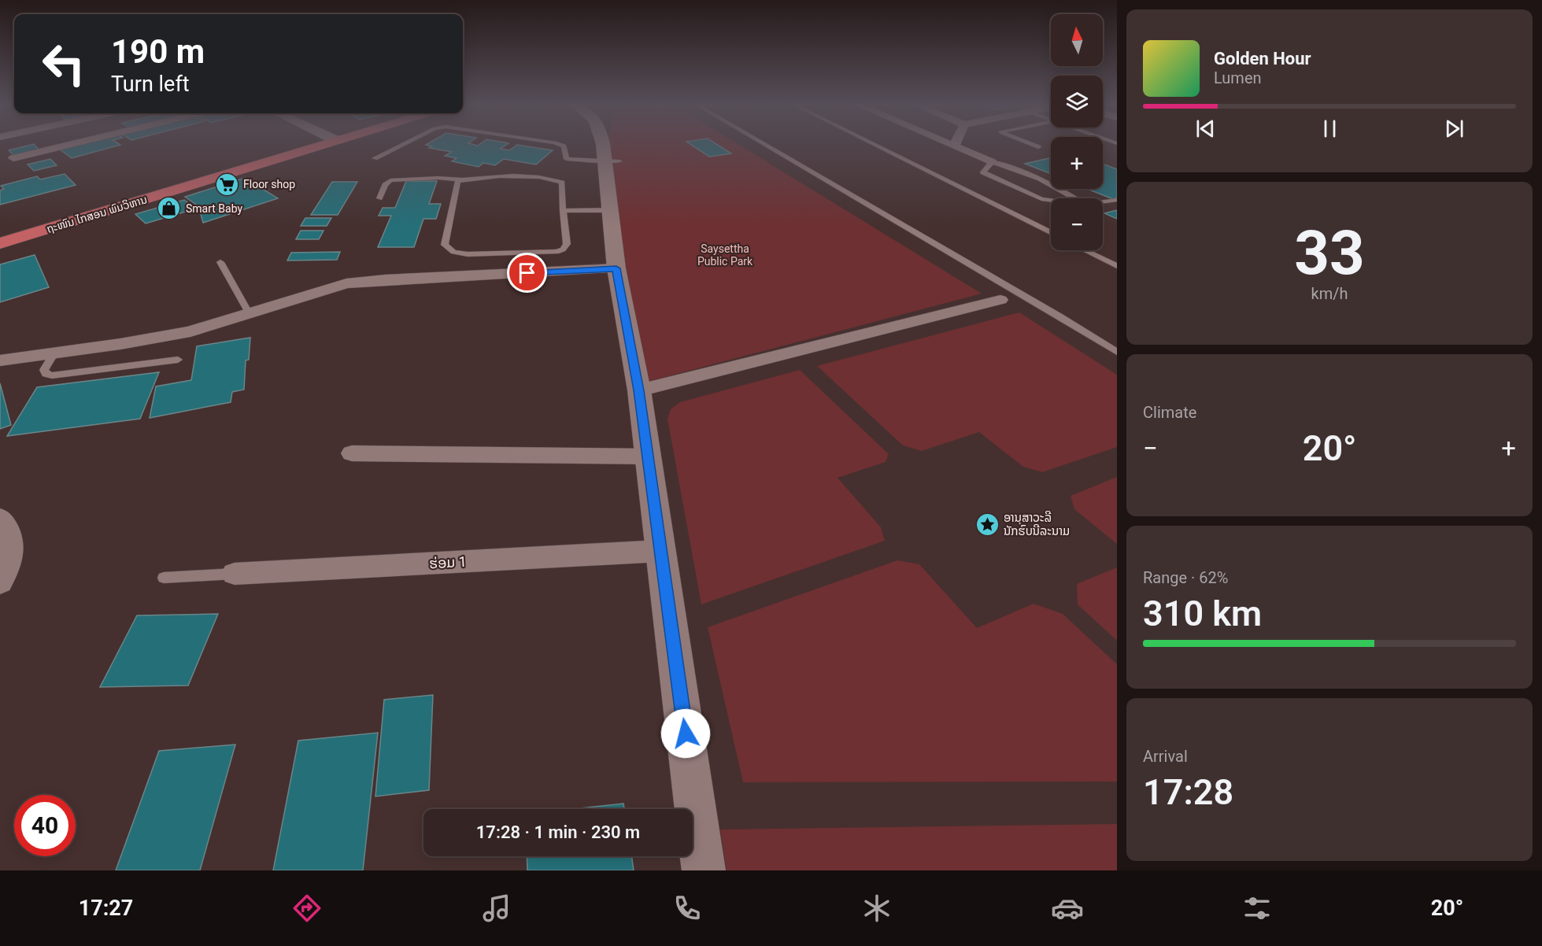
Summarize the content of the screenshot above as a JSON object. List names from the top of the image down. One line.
{"streets":{"highway":["ຖະໜົນ ໄກສອນ ພົມວິຫານ"],"street":["ຮ່ອມ 1"]},"parks":["Saysettha Public Park"],"places":{"supermarket":["Floor shop"],"shop":["Smart Baby"],"place":["ອານຸສາວະລີ ນັກຮົບນີລະນາມ"]},"north":"top","page":{"map_buttons":["+","−"],"turn":["190 m","Turn left"],"song":["Golden Hour","Lumen"],"tile":[["33","km/h"],"Climate",["Range · 62%","310 km"],["Arrival","17:28"]],"heat":["−","20°","+"],"limit":"40","trip":"17:28 · 1 min · 230 m","tabs":["17:27","20°"]}}
